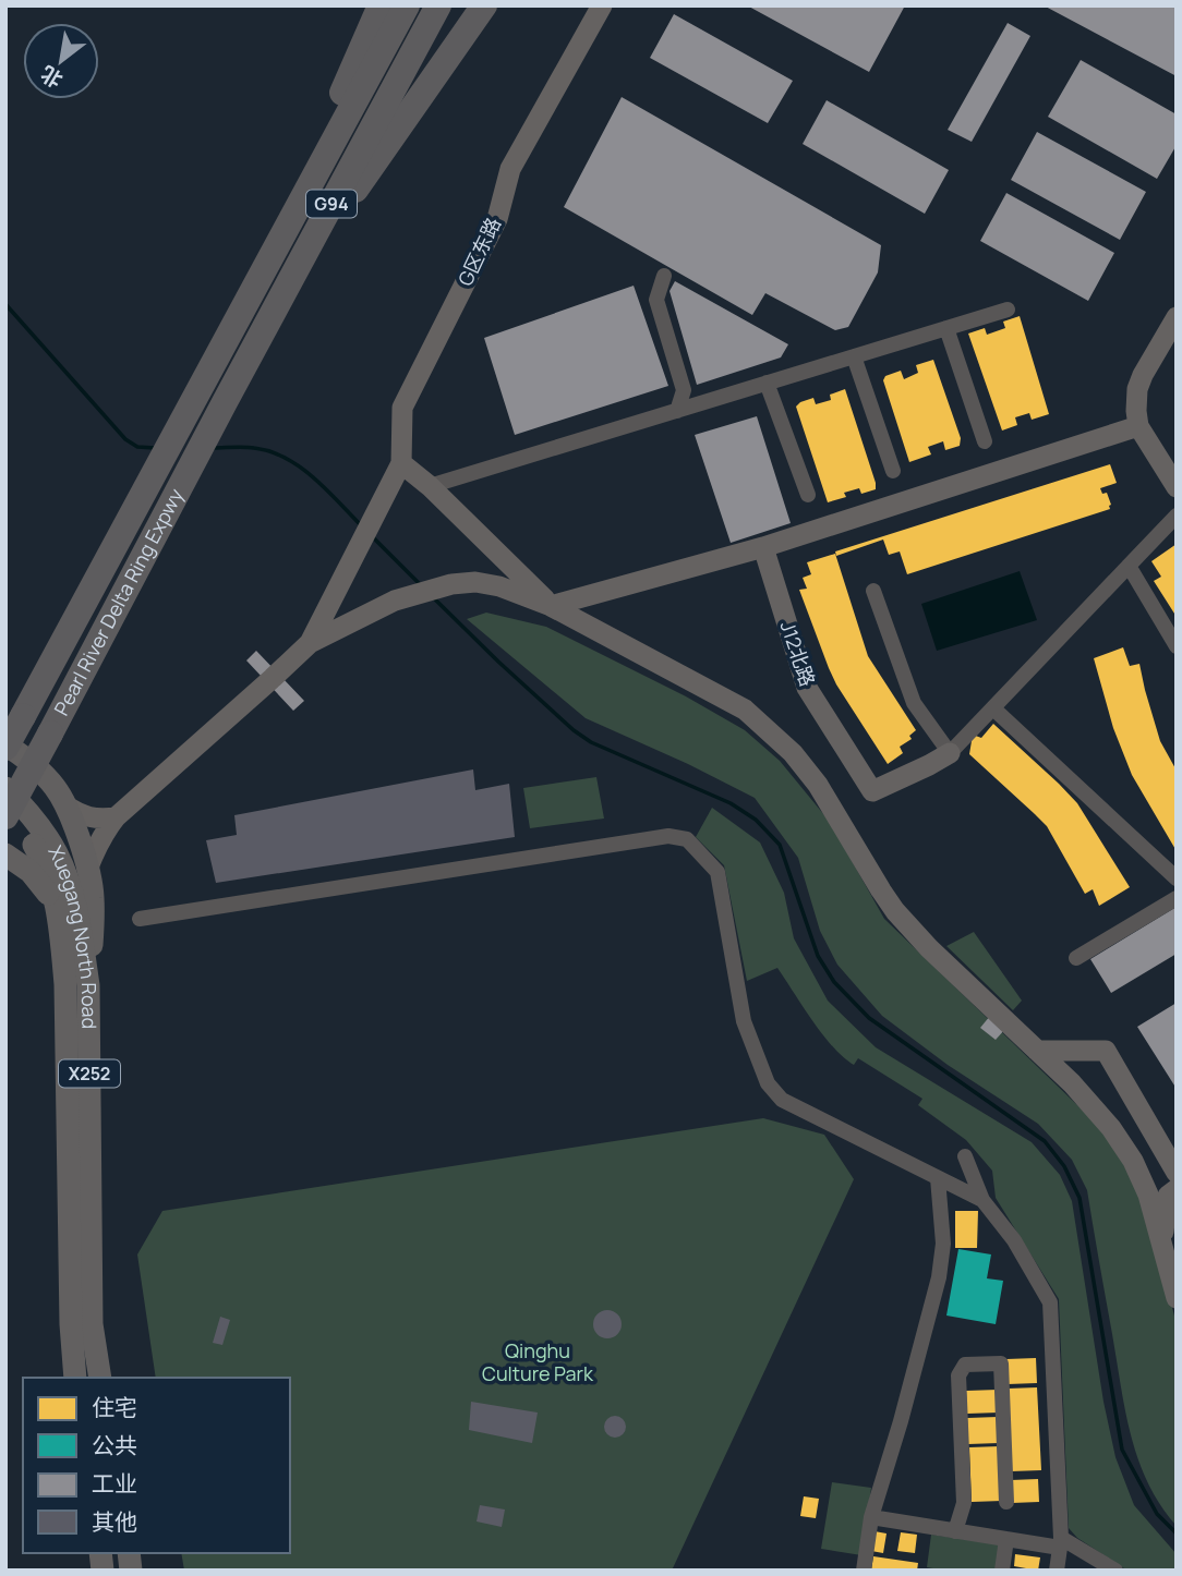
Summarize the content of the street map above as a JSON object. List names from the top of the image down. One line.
{"streets":{"highway":["G94","Pearl River Delta Ring Expwy"],"main road":["Xuegang North Road","X252"],"street":["G区东路","J12北路"]},"crossings":[["G94","Pearl River Delta Ring Expwy"]],"parks":["Qinghu Culture Park"],"legend":["住宅","公共","工业","其他"],"north":"bottom left"}
